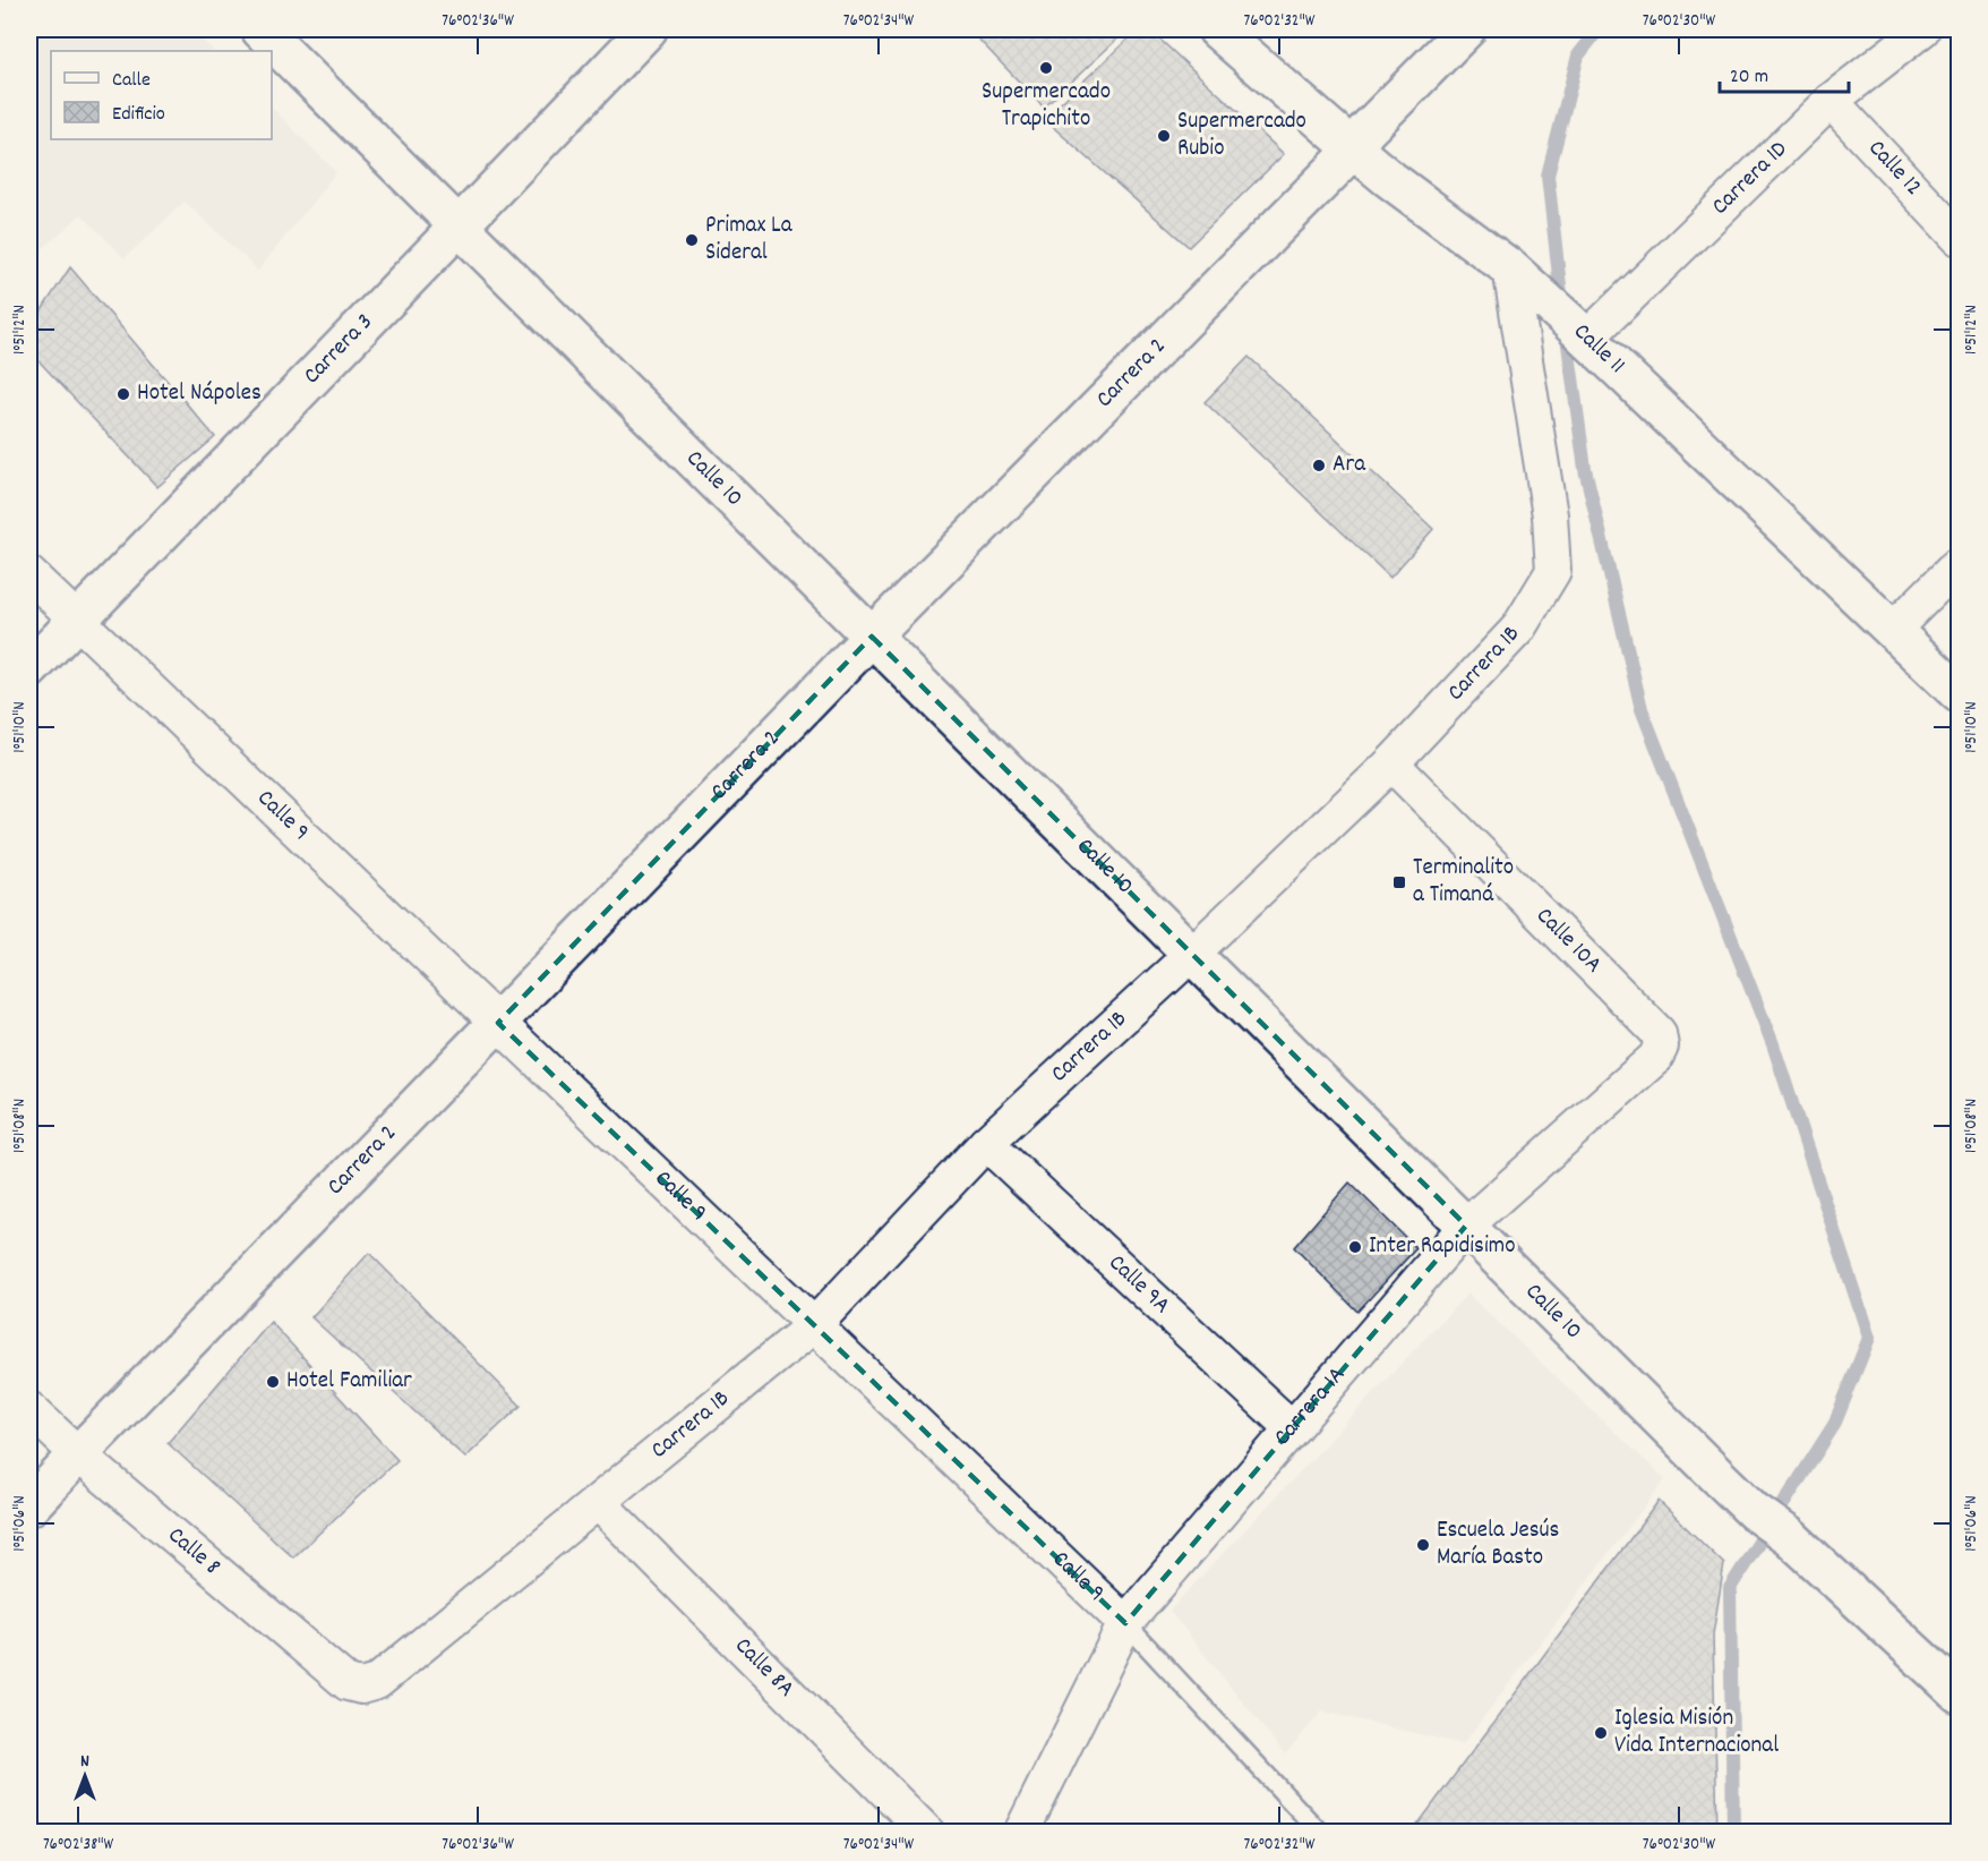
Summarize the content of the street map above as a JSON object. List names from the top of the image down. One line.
{"streets":{"main road":["Calle 11","Carrera 3","Carrera 2","Calle 10"],"street":["Calle 12","Carrera 1D","Carrera 1B","Calle 9","Calle 10A","Calle 9A","Carrera 1A","Calle 8","Calle 8A"]},"crossings":[["Calle 12","Carrera 1D"],["Carrera 1D","Calle 11"],["Calle 11","Carrera 2"],["Calle 11","Carrera 1B"],["Carrera 3","Calle 10"],["Carrera 3","Calle 9"],["Carrera 2","Calle 10"],["Carrera 2","Calle 9"],["Carrera 2","Calle 8"],["Calle 10","Carrera 1B"],["Calle 10","Carrera 1A"],["Carrera 1B","Calle 9"],["Carrera 1B","Calle 10A"],["Carrera 1B","Calle 9A"],["Carrera 1B","Calle 8"],["Carrera 1B","Calle 8A"],["Calle 9","Carrera 1A"],["Calle 10A","Carrera 1A"],["Calle 9A","Carrera 1A"]],"places":{"other":["Supermercado Trapichito","Supermercado Rubio","Primax La Sideral","Hotel Nápoles","Ara","Inter Rapidisimo","Hotel Familiar","Escuela Jesús María Basto","Iglesia Misión Vida Internacional"],"transit":["Terminalito a Timaná"]},"legend":["Calle","Edificio"],"scale_bar":"20 m","north":"top","coordinates":["76°02'36\"W","76°02'34\"W","76°02'32\"W","76°02'30\"W","1°51'12\"N","1°51'10\"N","1°51'08\"N","1°51'06\"N","76°02'38\"W"]}
